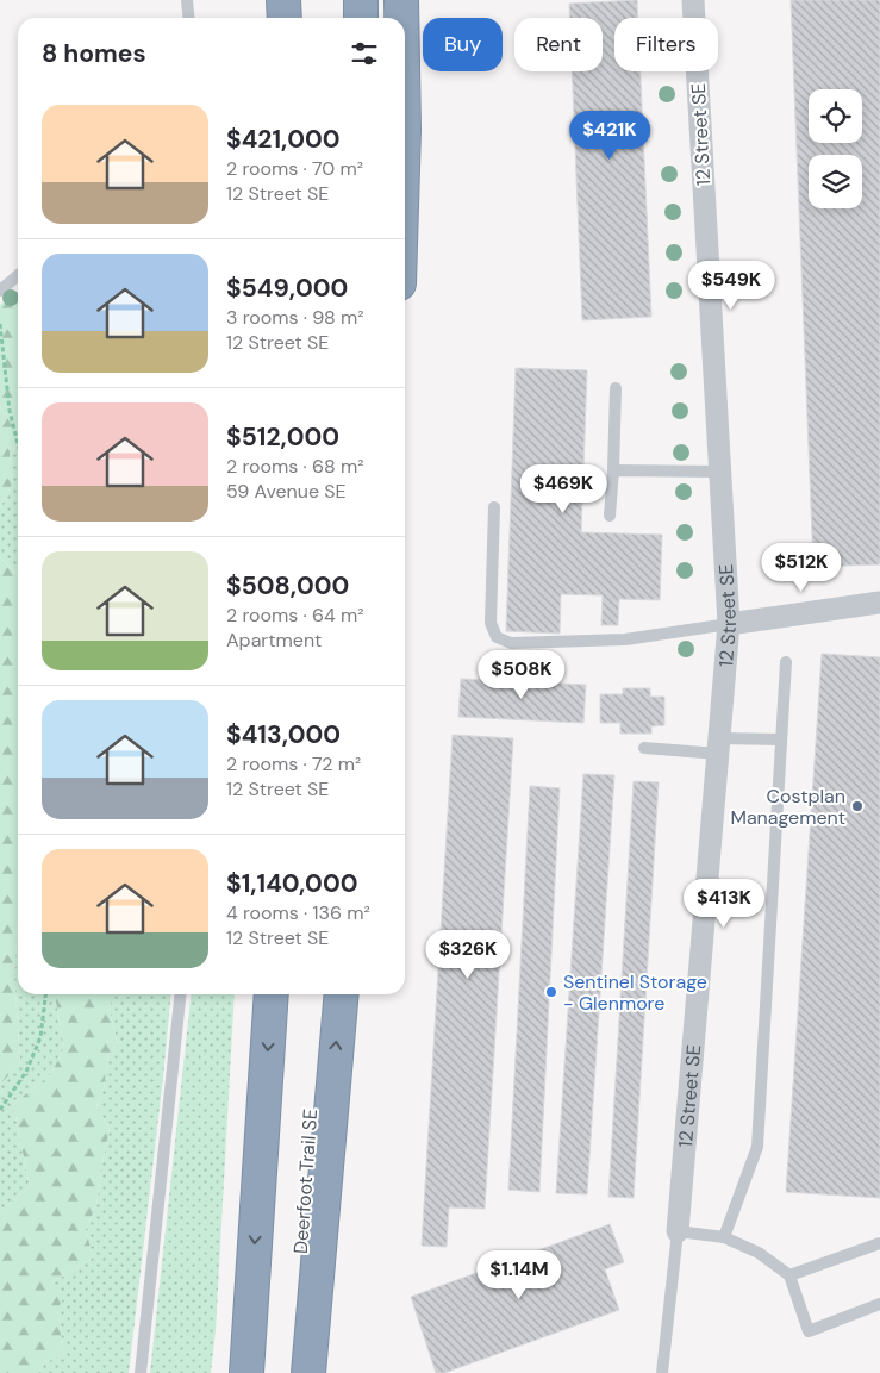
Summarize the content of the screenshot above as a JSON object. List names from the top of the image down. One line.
{"streets":{"highway":["Deerfoot Trail SE"],"street":["12 Street SE"]},"places":["Costplan Management","Sentinel Storage - Glenmore"],"page":{"chip":["Buy","Rent","Filters"],"heading":"8 homes","list":[{"name":"$421,000","note":"2 rooms · 70 m² · 12 Street SE"},{"name":"$549,000","note":"3 rooms · 98 m² · 12 Street SE"},{"name":"$512,000","note":"2 rooms · 68 m² · 59 Avenue SE"},{"name":"$508,000","note":"2 rooms · 64 m² · Apartment"},{"name":"$413,000","note":"2 rooms · 72 m² · 12 Street SE"},{"name":"$1,140,000","note":"4 rooms · 136 m² · 12 Street SE"}],"price":["$421K","$549K","$469K","$512K","$508K","$413K","$326K","$1.14M"]}}
